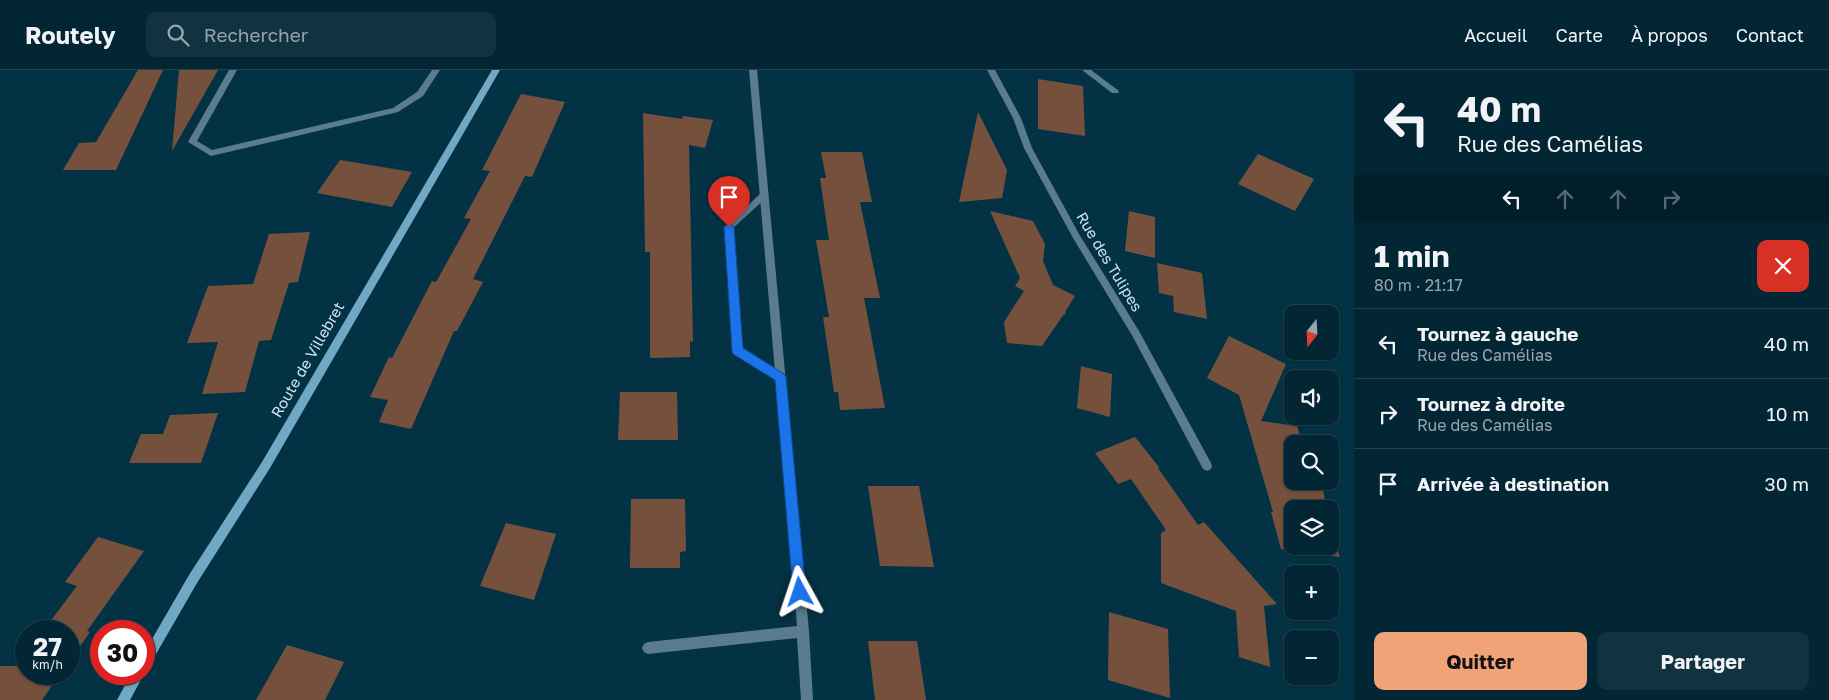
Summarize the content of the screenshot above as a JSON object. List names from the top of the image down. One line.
{"streets":{"main road":["Route de Villebret"],"street":["Rue des Tulipes"]},"north":"bottom","page":{"header":"Routely","search":"Rechercher","nav":["Accueil","Carte","À propos","Contact"],"turn":["40 m","Rue des Camélias"],"heading":["1 min","80 m · 21:17"],"map_buttons":["+","−"],"list":[{"name":"Tournez à gauche","note":"Rue des Camélias","value":"40 m"},{"name":"Tournez à droite","note":"Rue des Camélias","value":"10 m"},{"name":"Arrivée à destination","value":"30 m"}],"speed":"27 km/h","limit":"30","buttons":["Quitter","Partager"]}}
